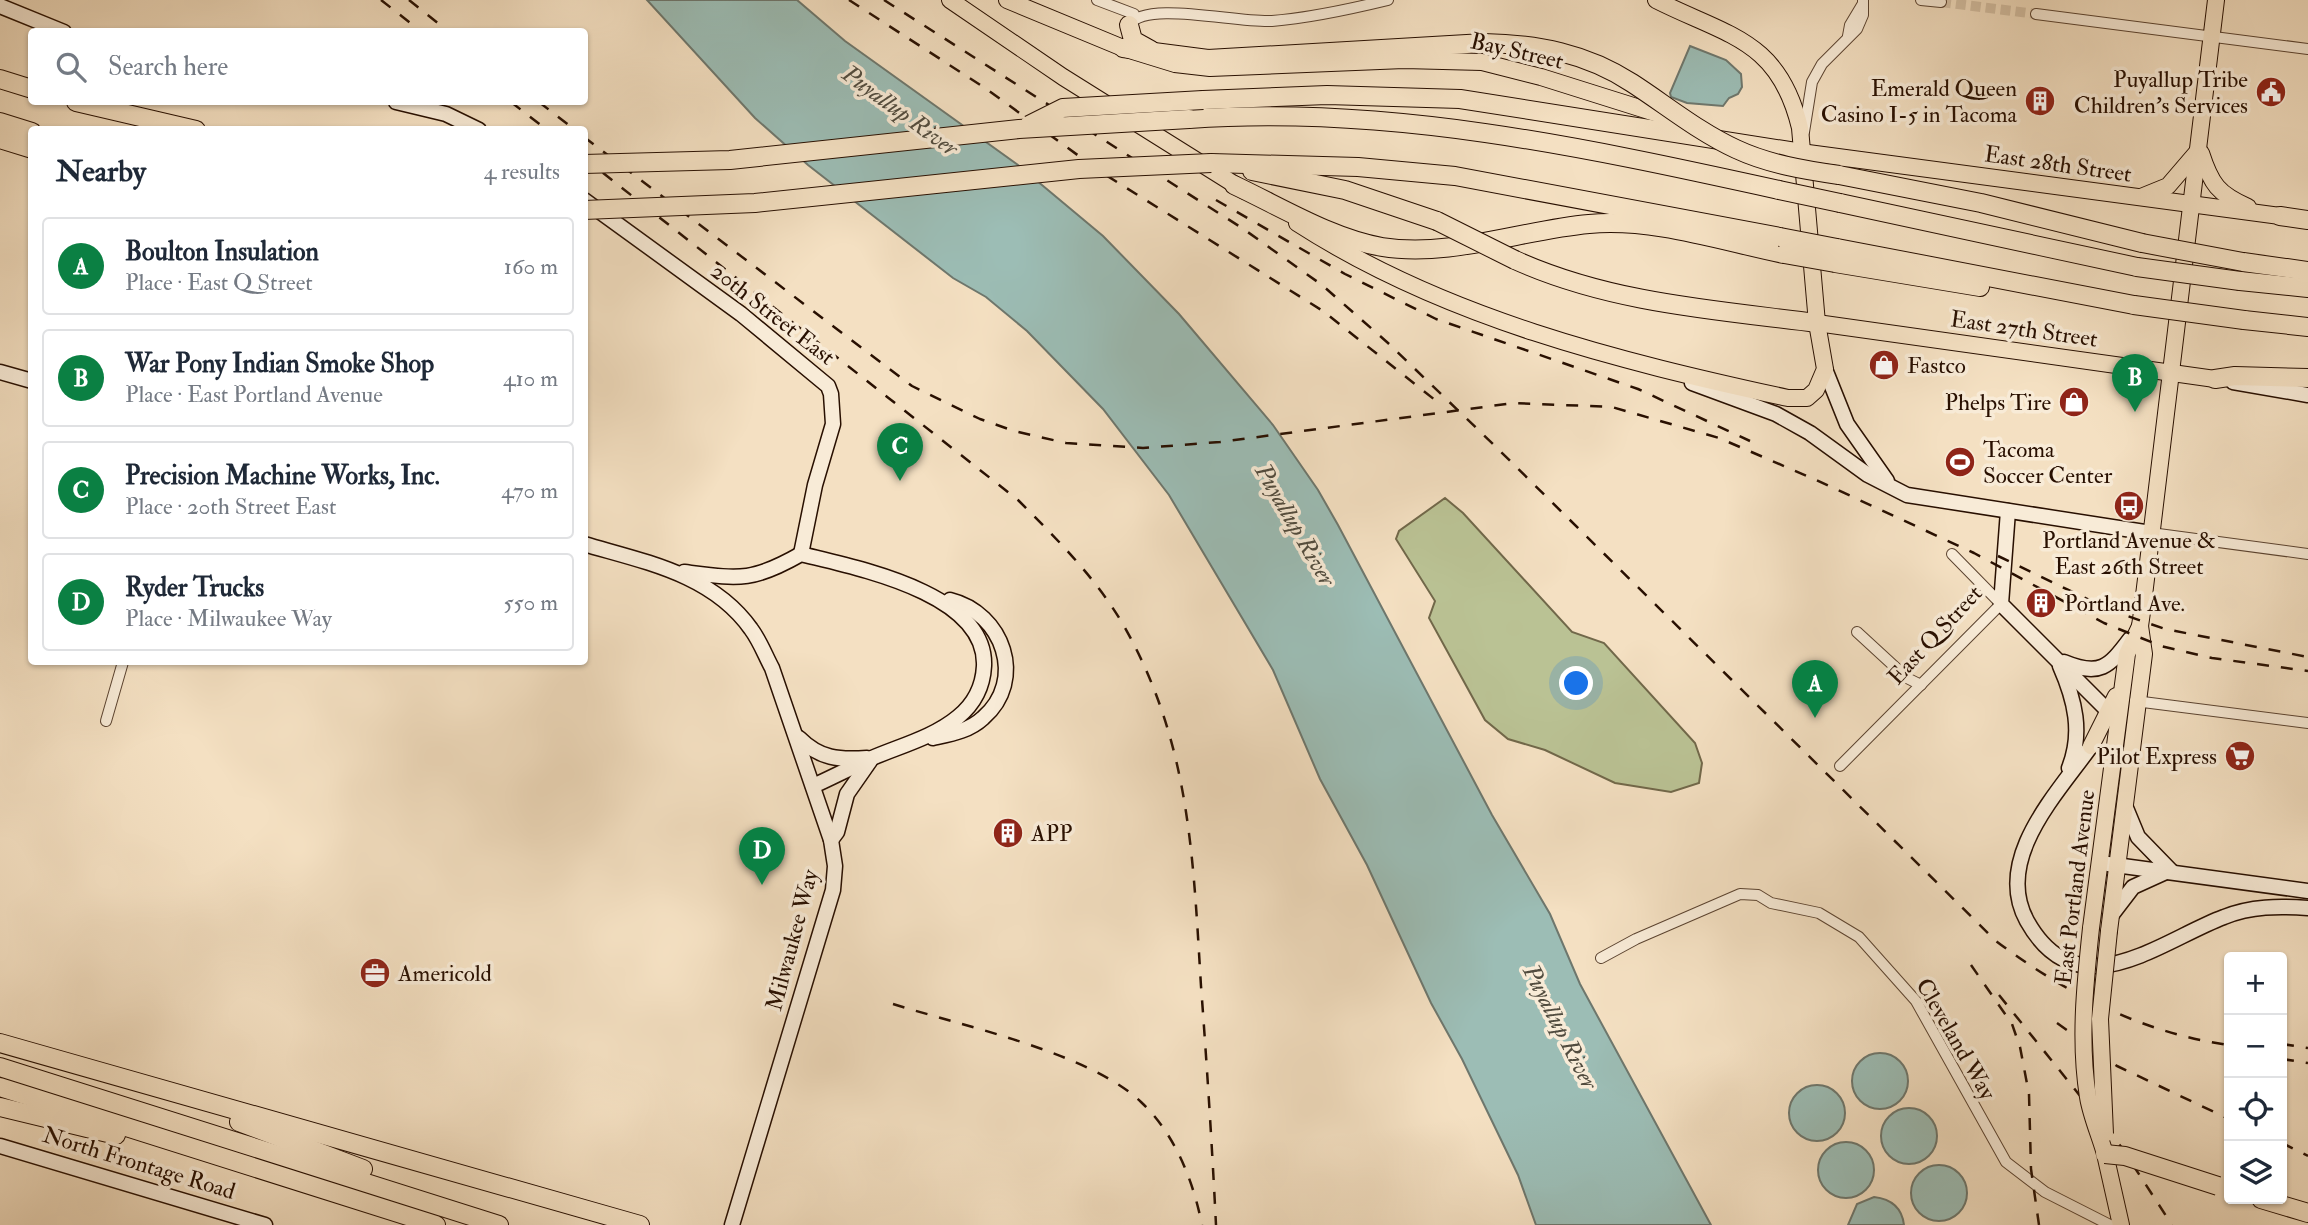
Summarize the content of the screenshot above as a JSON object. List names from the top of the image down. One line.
{"streets":{"main road":["Bay Street","East 28th Street","East 27th Street","East Portland Avenue"],"street":["20th Street East","East Q Street","Milwaukee Way","Cleveland Way","North Frontage Road"]},"crossings":[["Bay Street","East 28th Street"],["East 28th Street","East Portland Avenue"],["East 27th Street","East Portland Avenue"]],"water":["Puyallup River"],"places":{"public building":["Puyallup Tribe Children's Services"],"building":["Emerald Queen Casino I-5 in Tacoma","Portland Ave.","APP"],"shop":["Fastco","Phelps Tire"],"sports":["Tacoma Soccer Center"],"bus stop":["Portland Avenue & East 26th Street"],"supermarket":["Pilot Express"],"office":["Americold"]},"page":{"search":"Search here","heading":["Nearby","4 results"],"list":[{"mark":"A","name":"Boulton Insulation","note":"Place · East Q Street","value":"160 m"},{"mark":"B","name":"War Pony Indian Smoke Shop","note":"Place · East Portland Avenue","value":"410 m"},{"mark":"C","name":"Precision Machine Works, Inc.","note":"Place · 20th Street East","value":"470 m"},{"mark":"D","name":"Ryder Trucks","note":"Place · Milwaukee Way","value":"550 m"}],"pins":["B","C","A","D"],"map_buttons":["+","−"]}}
